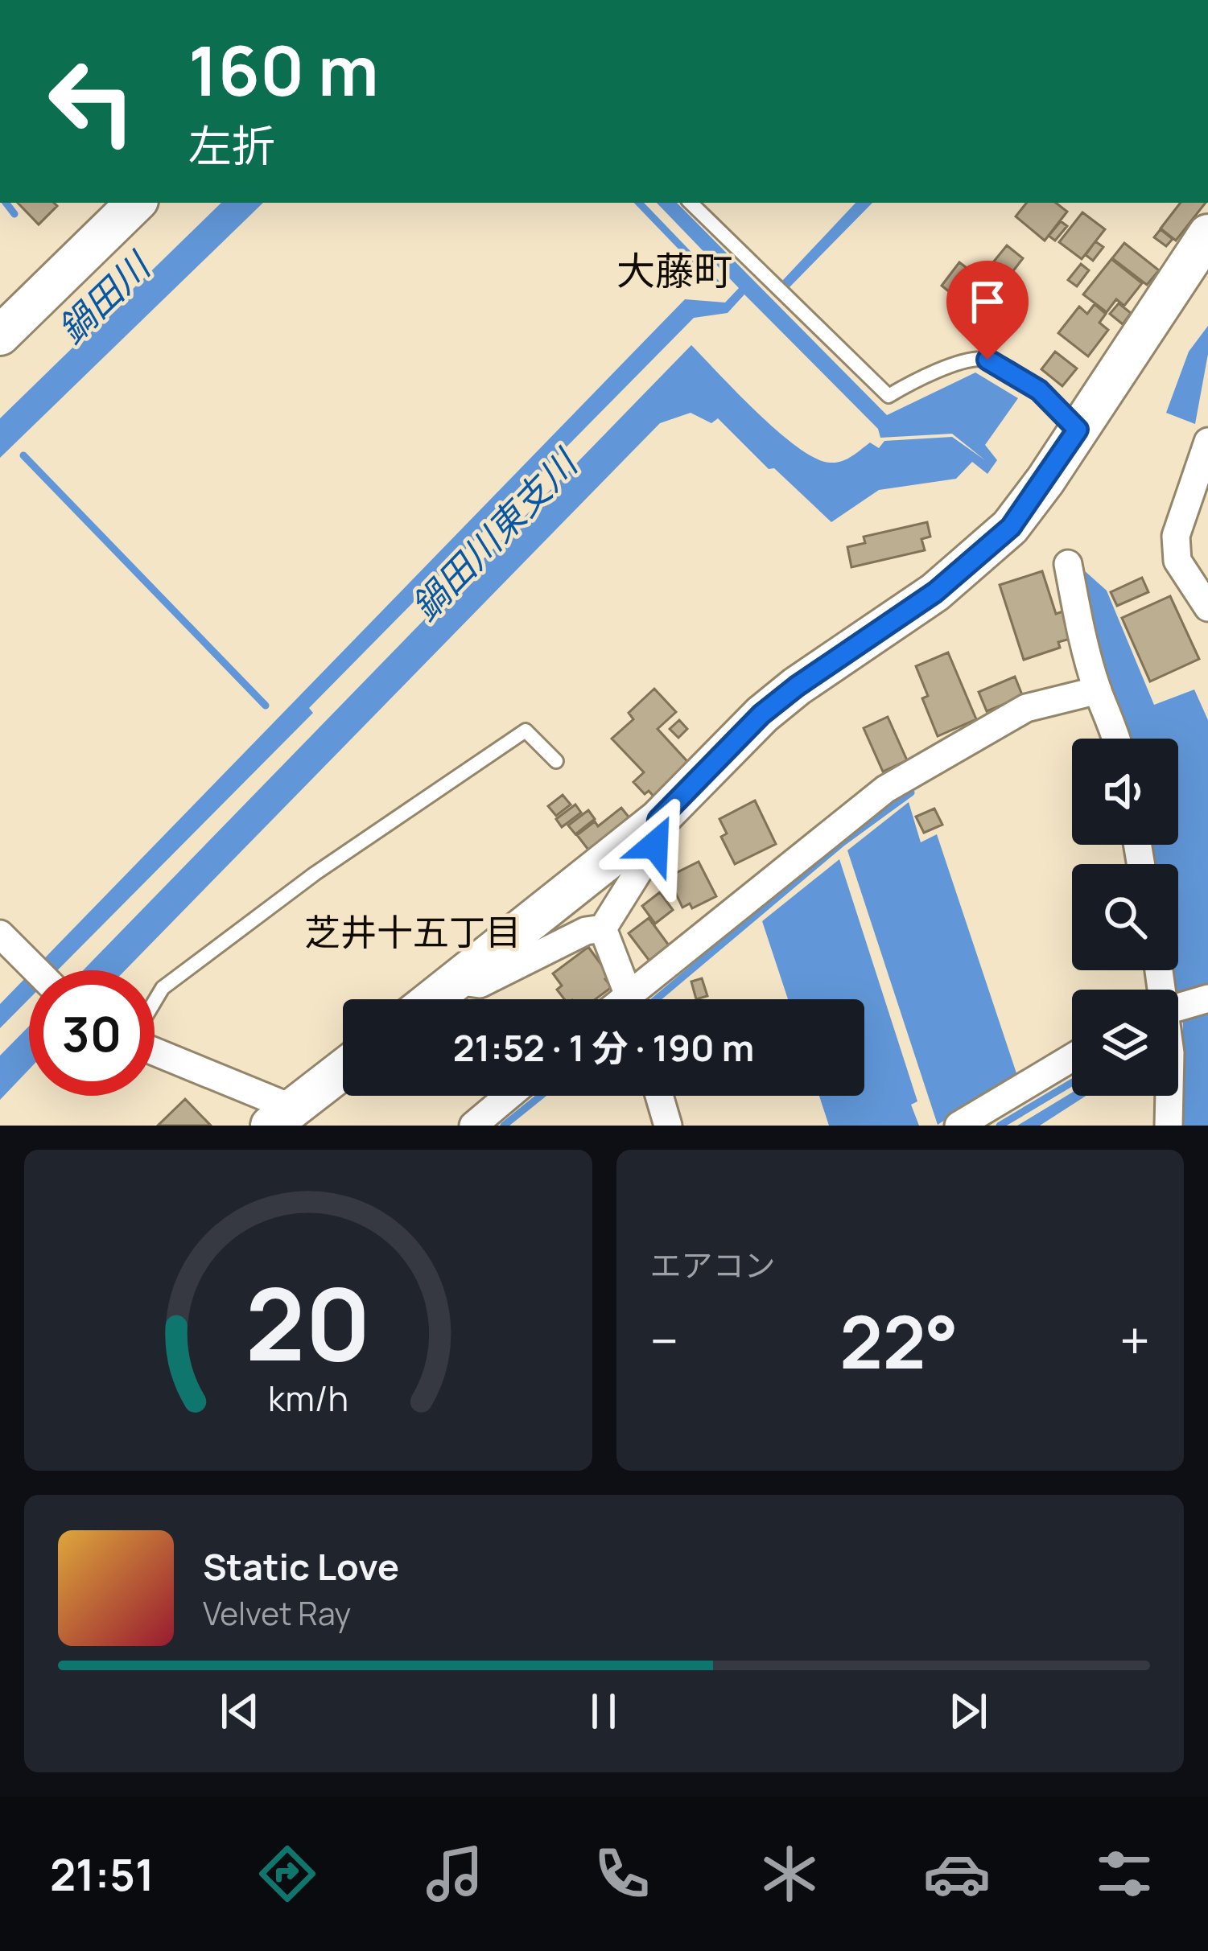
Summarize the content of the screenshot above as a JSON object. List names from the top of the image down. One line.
{"districts":["大藤町","芝井十五丁目"],"water":["鍋田川","鍋田川東支川"],"page":{"turn":["160 m","左折"],"limit":"30","trip":"21:52 · 1 分 · 190 m","tile":"エアコン","heat":["−","22°","+"],"song":["Static Love","Velvet Ray"],"tabs":"21:51","gauge":["20","km/h"]}}
